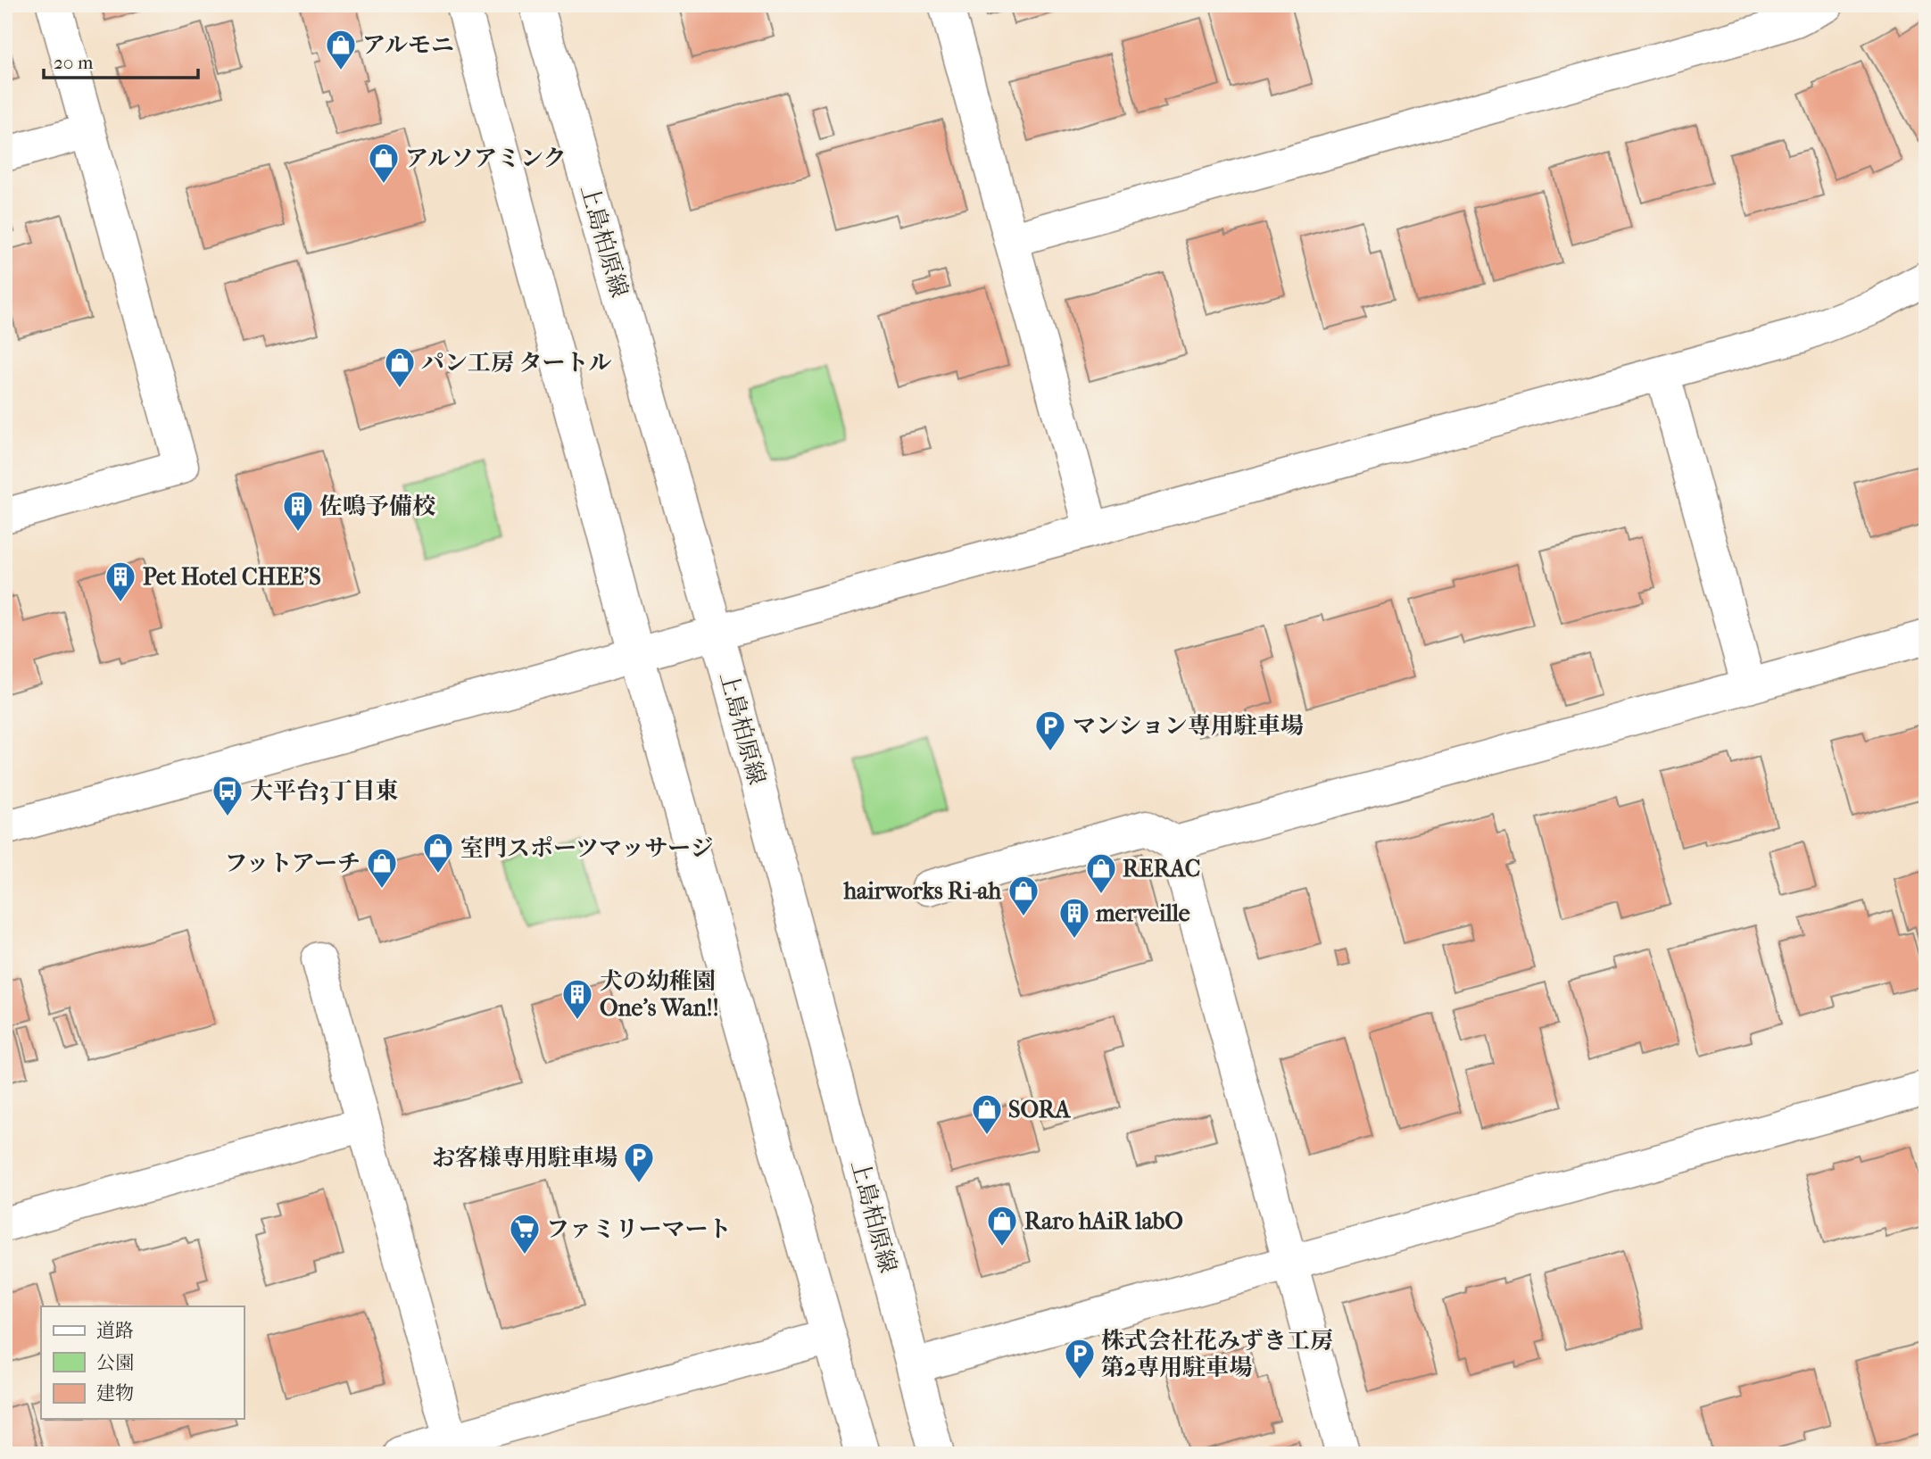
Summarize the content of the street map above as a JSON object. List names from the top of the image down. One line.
{"streets":{"street":["上島柏原線"]},"places":{"shop":["アルモニ","アルソアミンク","パン工房 タートル","室門スポーツマッサージ","フットアーチ","RERAC","hairworks Ri-ah","SORA","Raro hAiR labO"],"building":["佐鳴予備校","Pet Hotel CHEE'S","merveille","犬の幼稚園 One's Wan!!"],"parking":["マンション専用駐車場","お客様専用駐車場","株式会社花みずき工房 第2専用駐車場"],"bus stop":["大平台3丁目東"],"supermarket":["ファミリーマート"]},"legend":["道路","公園","建物"],"scale_bar":"20 m"}
